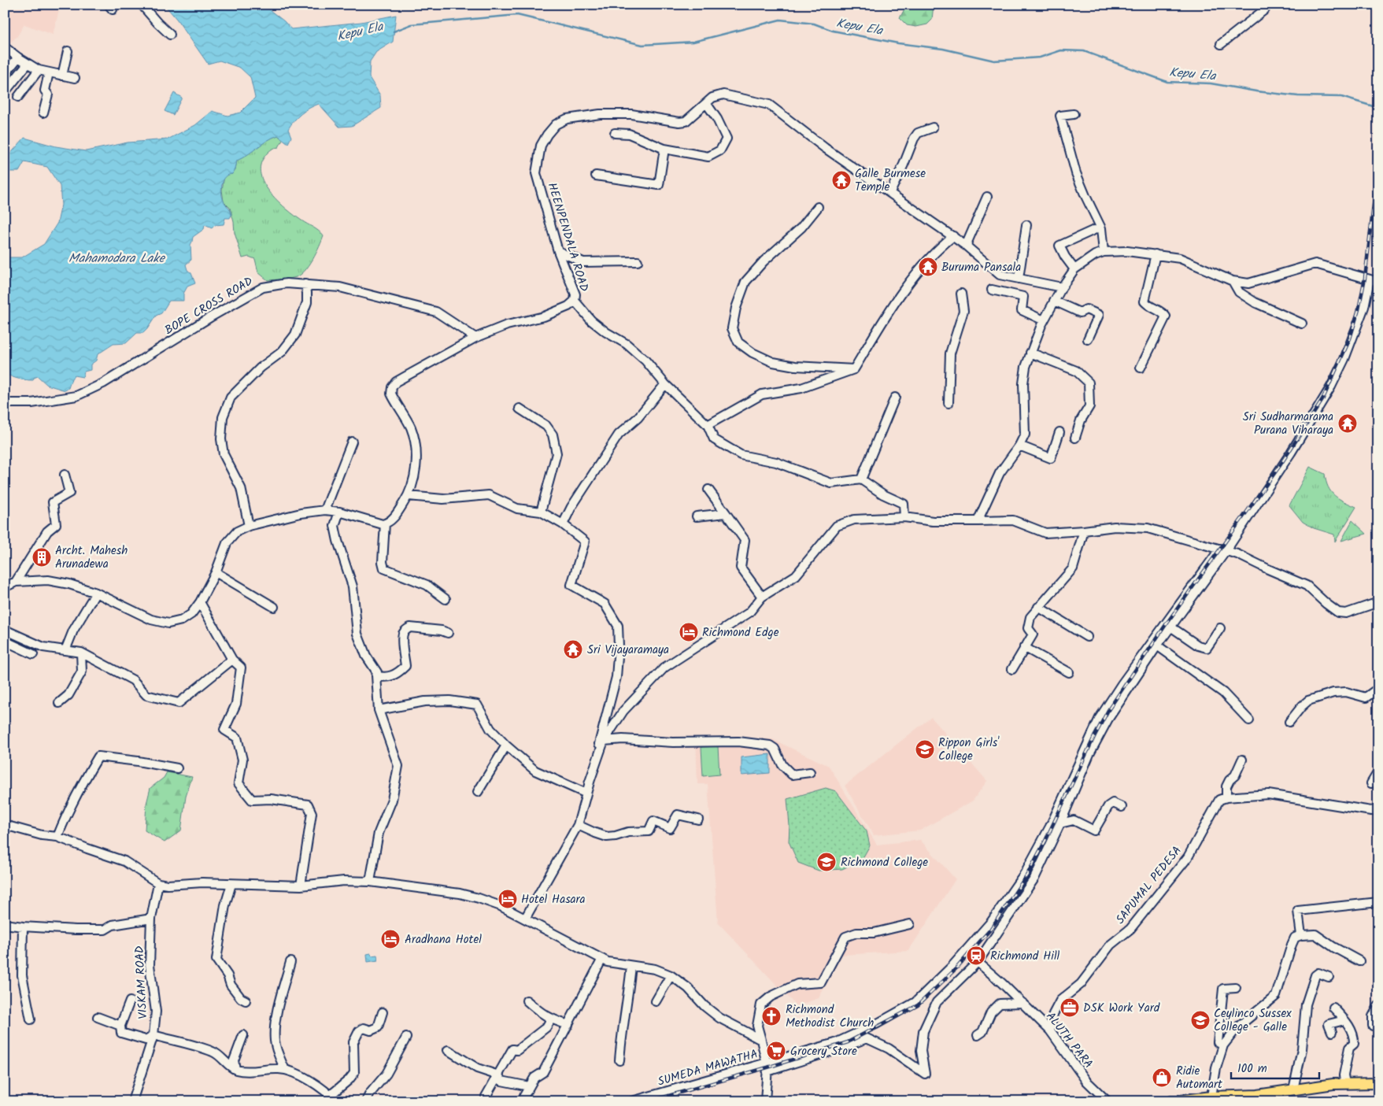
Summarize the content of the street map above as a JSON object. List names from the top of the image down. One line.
{"streets":{"street":["HEENPENDALA ROAD","BOPE CROSS ROAD","SAPUMAL PEDESA","VISKAM ROAD","ALUTH PARA","SUMEDA MAWATHA"]},"crossings":[["HEENPENDALA ROAD","BOPE CROSS ROAD"],["SAPUMAL PEDESA","ALUTH PARA"]],"water":["Kepu Ela","Mahamodara Lake"],"places":{"temple":["Galle Burmese Temple","Buruma Pansala","Sri Sudharmarama Purana Viharaya","Sri Vijayaramaya"],"building":["Archt. Mahesh Arunadewa"],"hotel":["Richmond Edge","Hotel Hasara","Aradhana Hotel"],"school or university":["Rippon Girls' College","Richmond College","Ceylinco Sussex College - Galle"],"station":["Richmond Hill"],"office":["DSK Work Yard"],"church":["Richmond Methodist Church"],"supermarket":["Grocery Store"],"shop":["Ridie Automart"]},"scale_bar":"100 m"}
